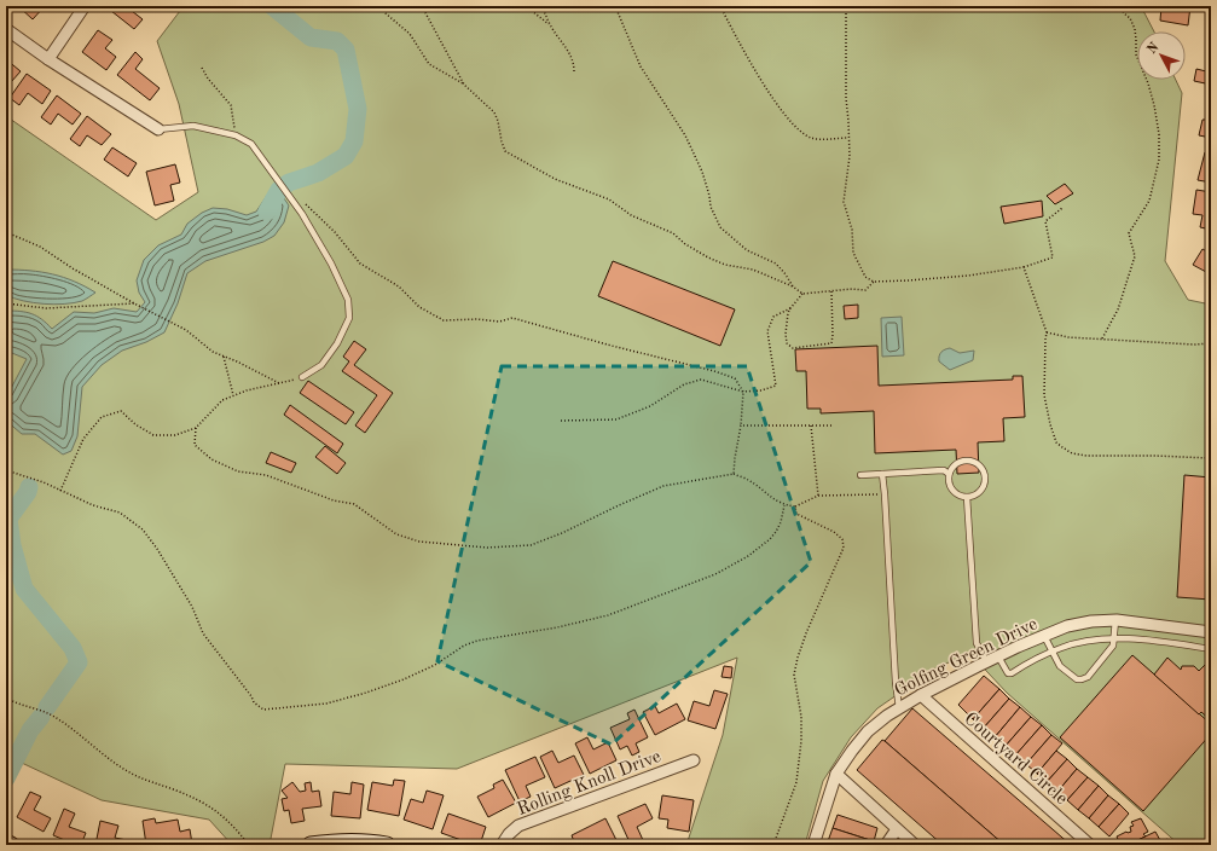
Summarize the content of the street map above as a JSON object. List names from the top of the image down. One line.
{"streets":{"street":["Golfing Green Drive","Courtyard Circle","Rolling Knoll Drive"]},"crossings":[["Golfing Green Drive","Courtyard Circle"]],"north":"top left"}
